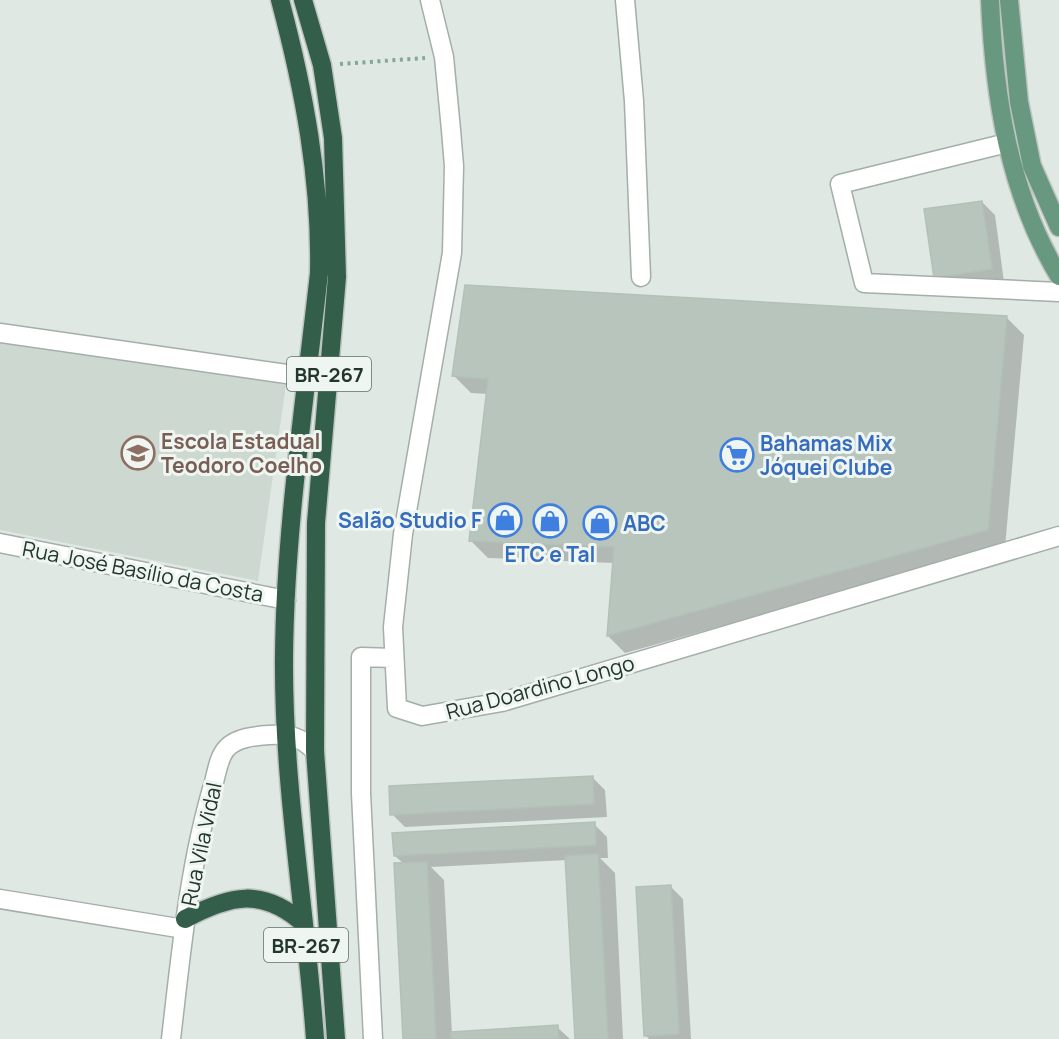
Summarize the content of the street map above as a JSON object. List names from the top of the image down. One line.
{"streets":{"highway":["BR-267"],"street":["Rua José Basílio da Costa","Rua Doardino Longo","Rua Vila Vidal"]},"crossings":[["BR-267","Rua José Basílio da Costa"],["BR-267","Rua Vila Vidal"]],"places":{"school or university":["Escola Estadual Teodoro Coelho"],"supermarket":["Bahamas Mix Jóquei Clube"],"shop":["Salão Studio F","ETC e Tal","ABC"]}}
